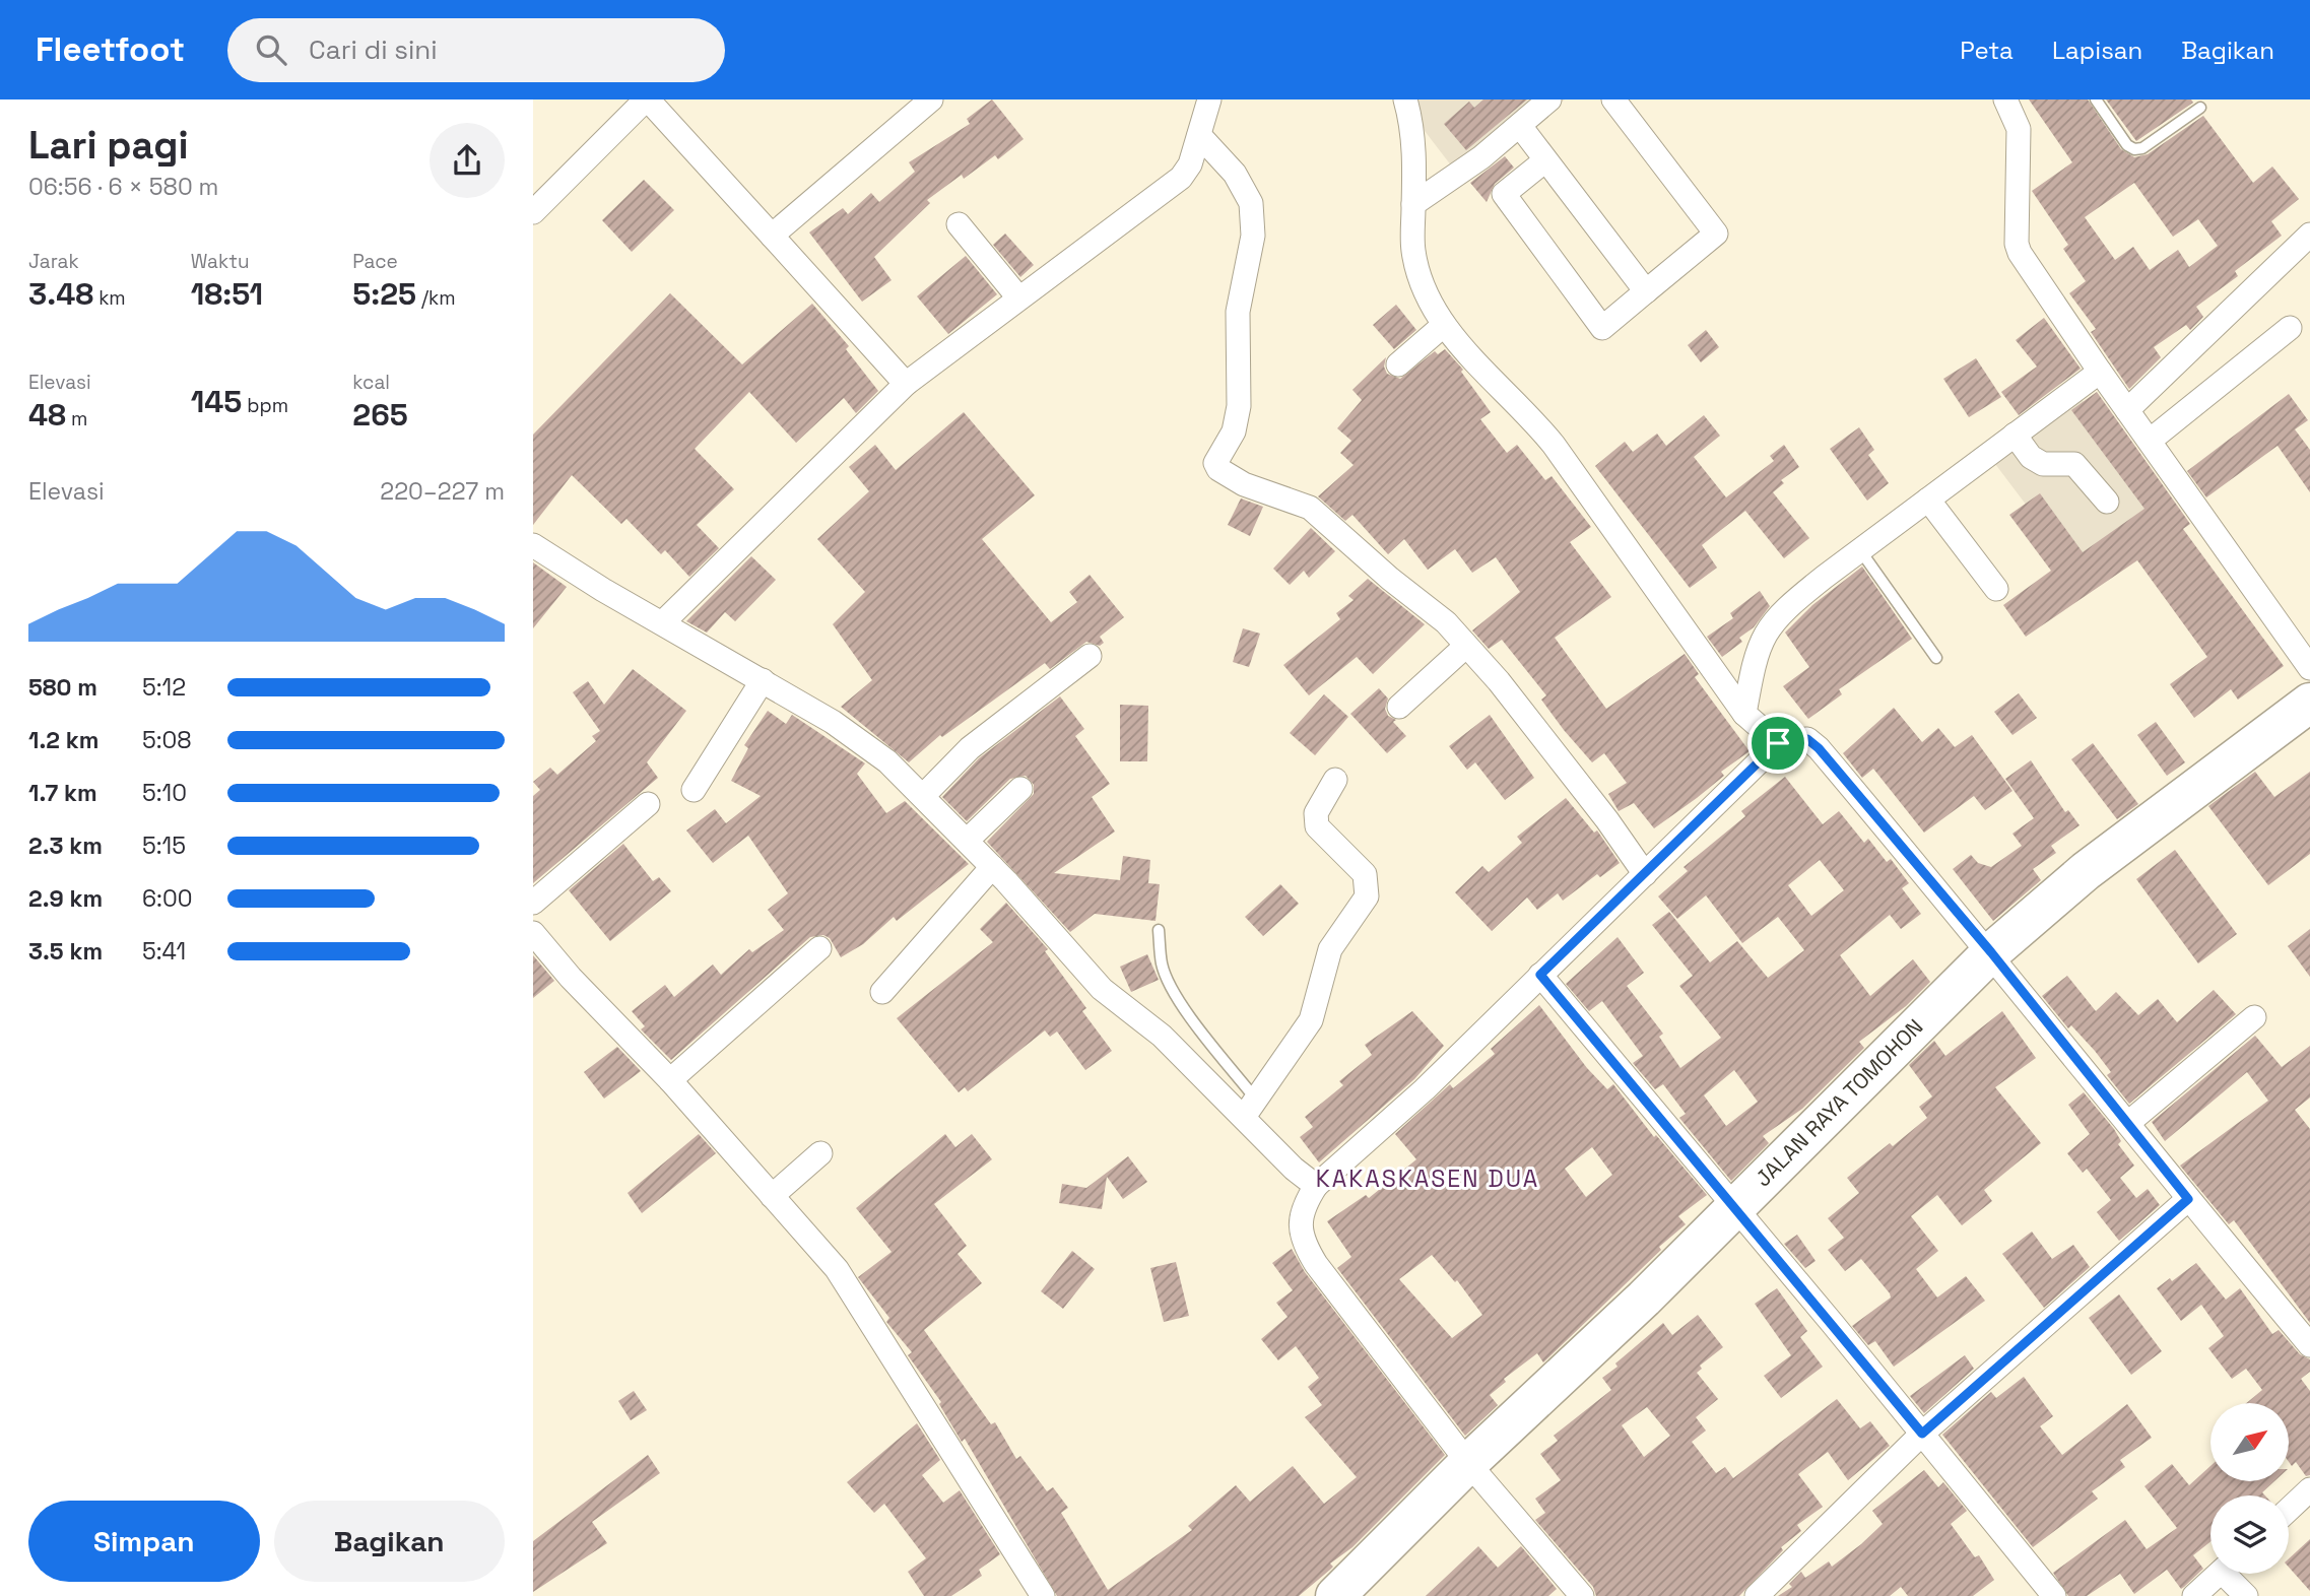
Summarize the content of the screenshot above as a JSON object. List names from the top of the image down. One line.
{"streets":{"highway":["JALAN RAYA TOMOHON"]},"districts":["KAKASKASEN DUA"],"north":"top right","page":{"header":"Fleetfoot","search":"Cari di sini","nav":["Peta","Lapisan","Bagikan"],"heading":["Lari pagi","06:56 · 6 × 580 m"],"stats":[["Jarak","3.48 km"],["Waktu","18:51"],["Pace","5:25 /km"],["Elevasi","48 m"],["145 bpm"],["kcal","265"]],"chart":["Elevasi","220–227 m"],"list":[{"name":"580 m","note":"5:12"},{"name":"1.2 km","note":"5:08"},{"name":"1.7 km","note":"5:10"},{"name":"2.3 km","note":"5:15"},{"name":"2.9 km","note":"6:00"},{"name":"3.5 km","note":"5:41"}],"buttons":["Simpan","Bagikan"]}}
